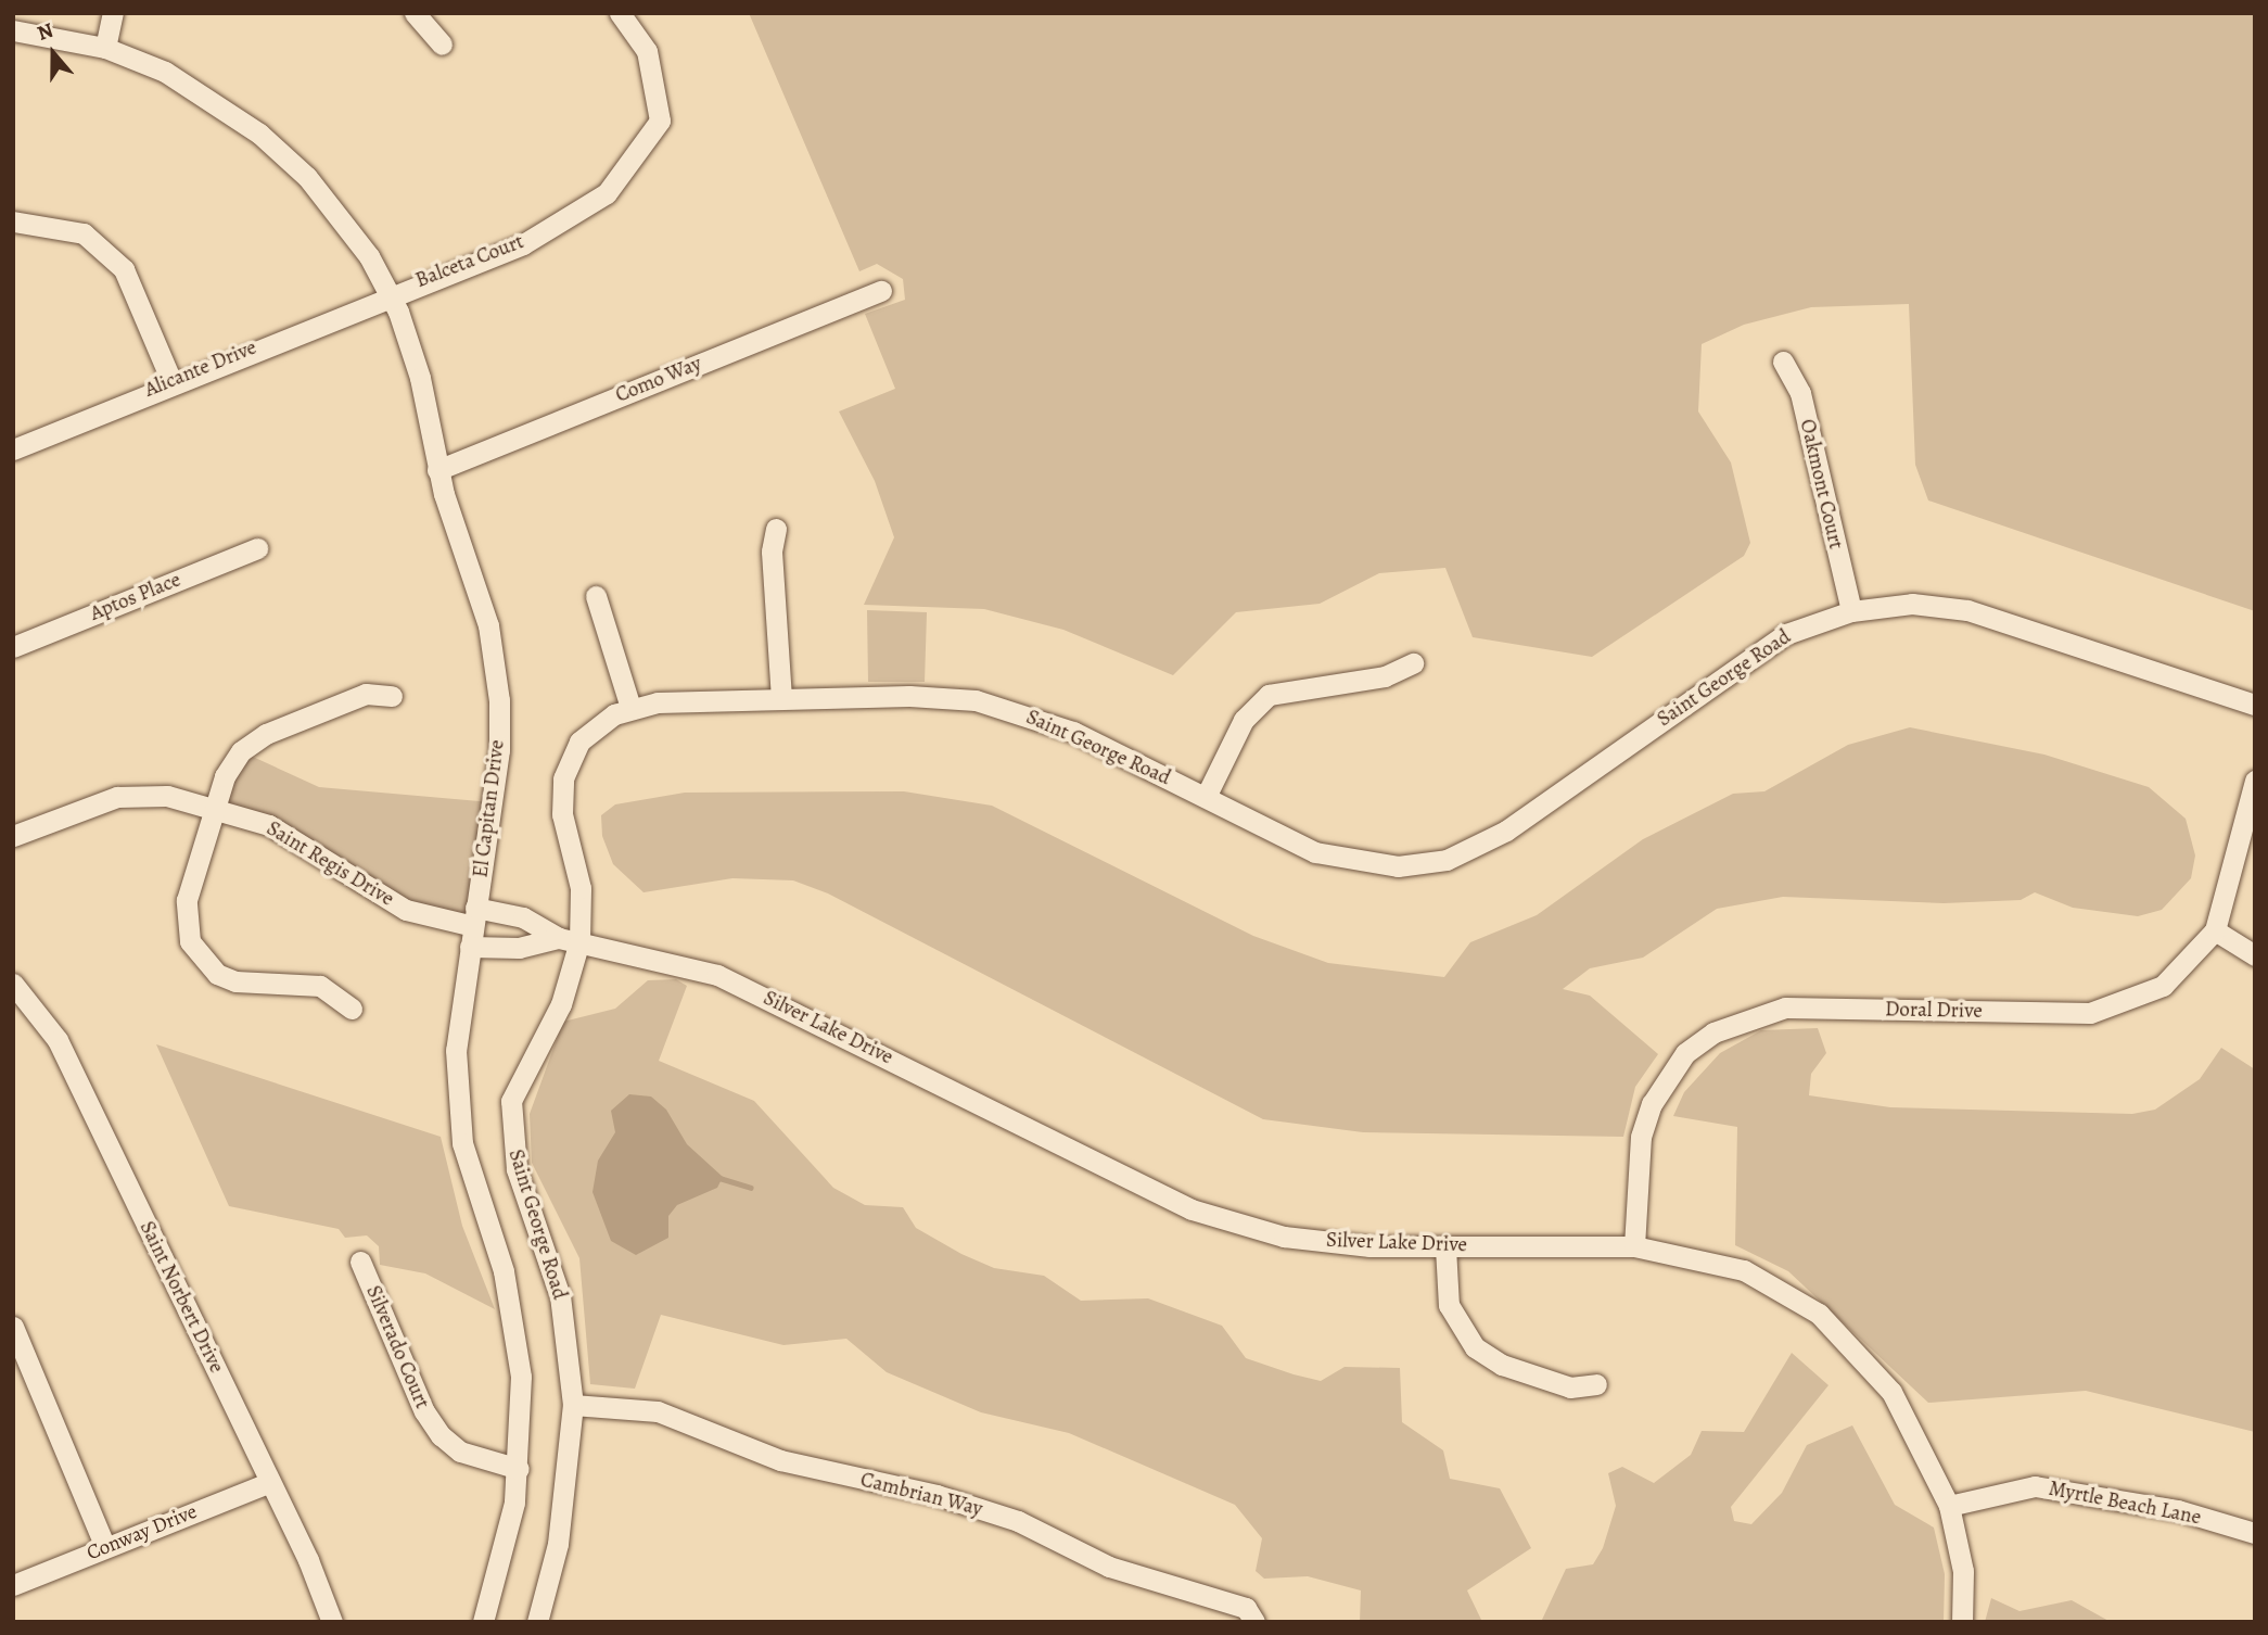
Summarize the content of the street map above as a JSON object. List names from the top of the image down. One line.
{"streets":{"street":["Balceta Court","Alicante Drive","Como Way","Oakmont Court","Aptos Place","Saint George Road","El Capitan Drive","Saint Regis Drive","Doral Drive","Silver Lake Drive","Saint Norbert Drive","Silverado Court","Cambrian Way","Myrtle Beach Lane","Conway Drive"]},"crossings":[["Balceta Court","Alicante Drive"],["Balceta Court","El Capitan Drive"],["Alicante Drive","El Capitan Drive"],["Como Way","El Capitan Drive"],["Oakmont Court","Saint George Road"],["Saint George Road","Silver Lake Drive"],["Saint George Road","Cambrian Way"],["El Capitan Drive","Saint Regis Drive"],["El Capitan Drive","Silverado Court"],["Doral Drive","Silver Lake Drive"],["Silver Lake Drive","Myrtle Beach Lane"],["Saint Norbert Drive","Conway Drive"]],"north":"top"}
